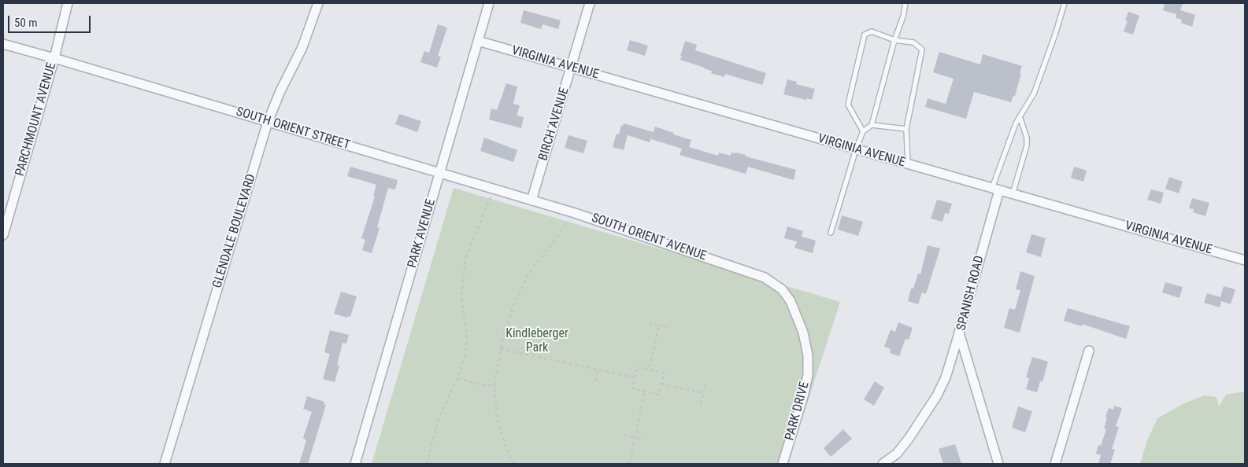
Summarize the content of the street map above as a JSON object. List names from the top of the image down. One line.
{"streets":{"street":["VIRGINIA AVENUE","PARCHMOUNT AVENUE","BIRCH AVENUE","SOUTH ORIENT STREET","GLENDALE BOULEVARD","PARK AVENUE","SOUTH ORIENT AVENUE","SPANISH ROAD","PARK DRIVE"]},"crossings":[["VIRGINIA AVENUE","BIRCH AVENUE"],["VIRGINIA AVENUE","PARK AVENUE"],["VIRGINIA AVENUE","SPANISH ROAD"],["PARCHMOUNT AVENUE","SOUTH ORIENT STREET"],["BIRCH AVENUE","SOUTH ORIENT STREET"],["BIRCH AVENUE","SOUTH ORIENT AVENUE"],["SOUTH ORIENT STREET","GLENDALE BOULEVARD"],["SOUTH ORIENT STREET","PARK AVENUE"],["SOUTH ORIENT STREET","SOUTH ORIENT AVENUE"],["SOUTH ORIENT AVENUE","PARK DRIVE"]],"parks":["Kindleberger Park"],"scale_bar":"50 m"}
